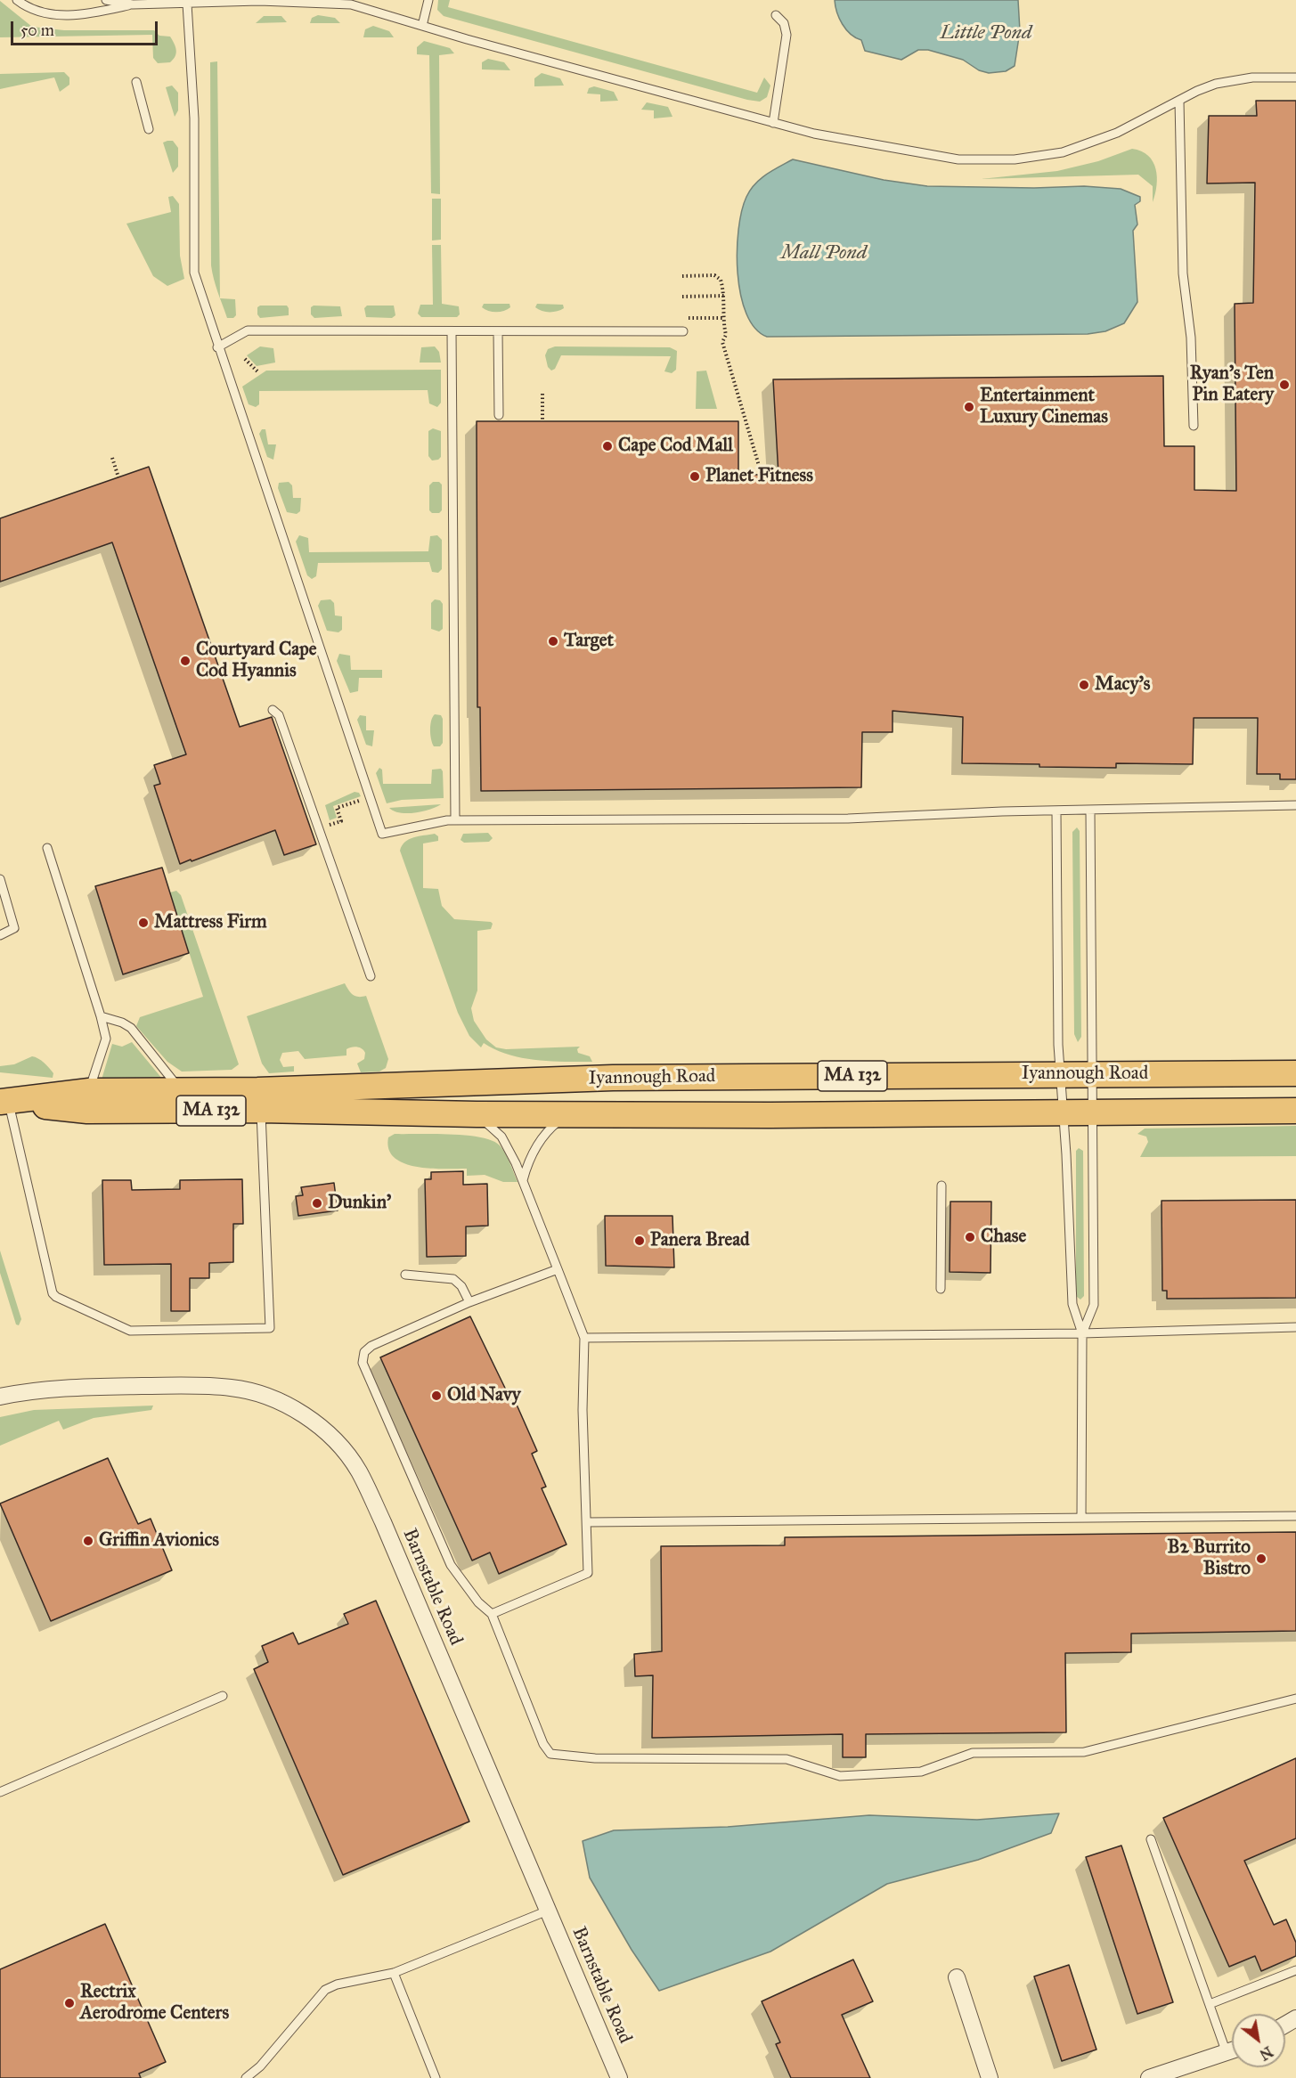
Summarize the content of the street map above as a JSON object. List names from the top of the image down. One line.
{"streets":{"main road":["Iyannough Road","MA 132"],"street":["Barnstable Road"]},"water":["Little Pond","Mall Pond"],"places":["Ryan's Ten Pin Eatery","Entertainment Luxury Cinemas","Cape Cod Mall","Planet Fitness","Target","Courtyard Cape Cod Hyannis","Macy's","Mattress Firm","Dunkin'","Chase","Panera Bread","Old Navy","Griffin Avionics","B2 Burrito Bistro","Rectrix Aerodrome Centers"],"scale_bar":"50 m","north":"bottom right"}
